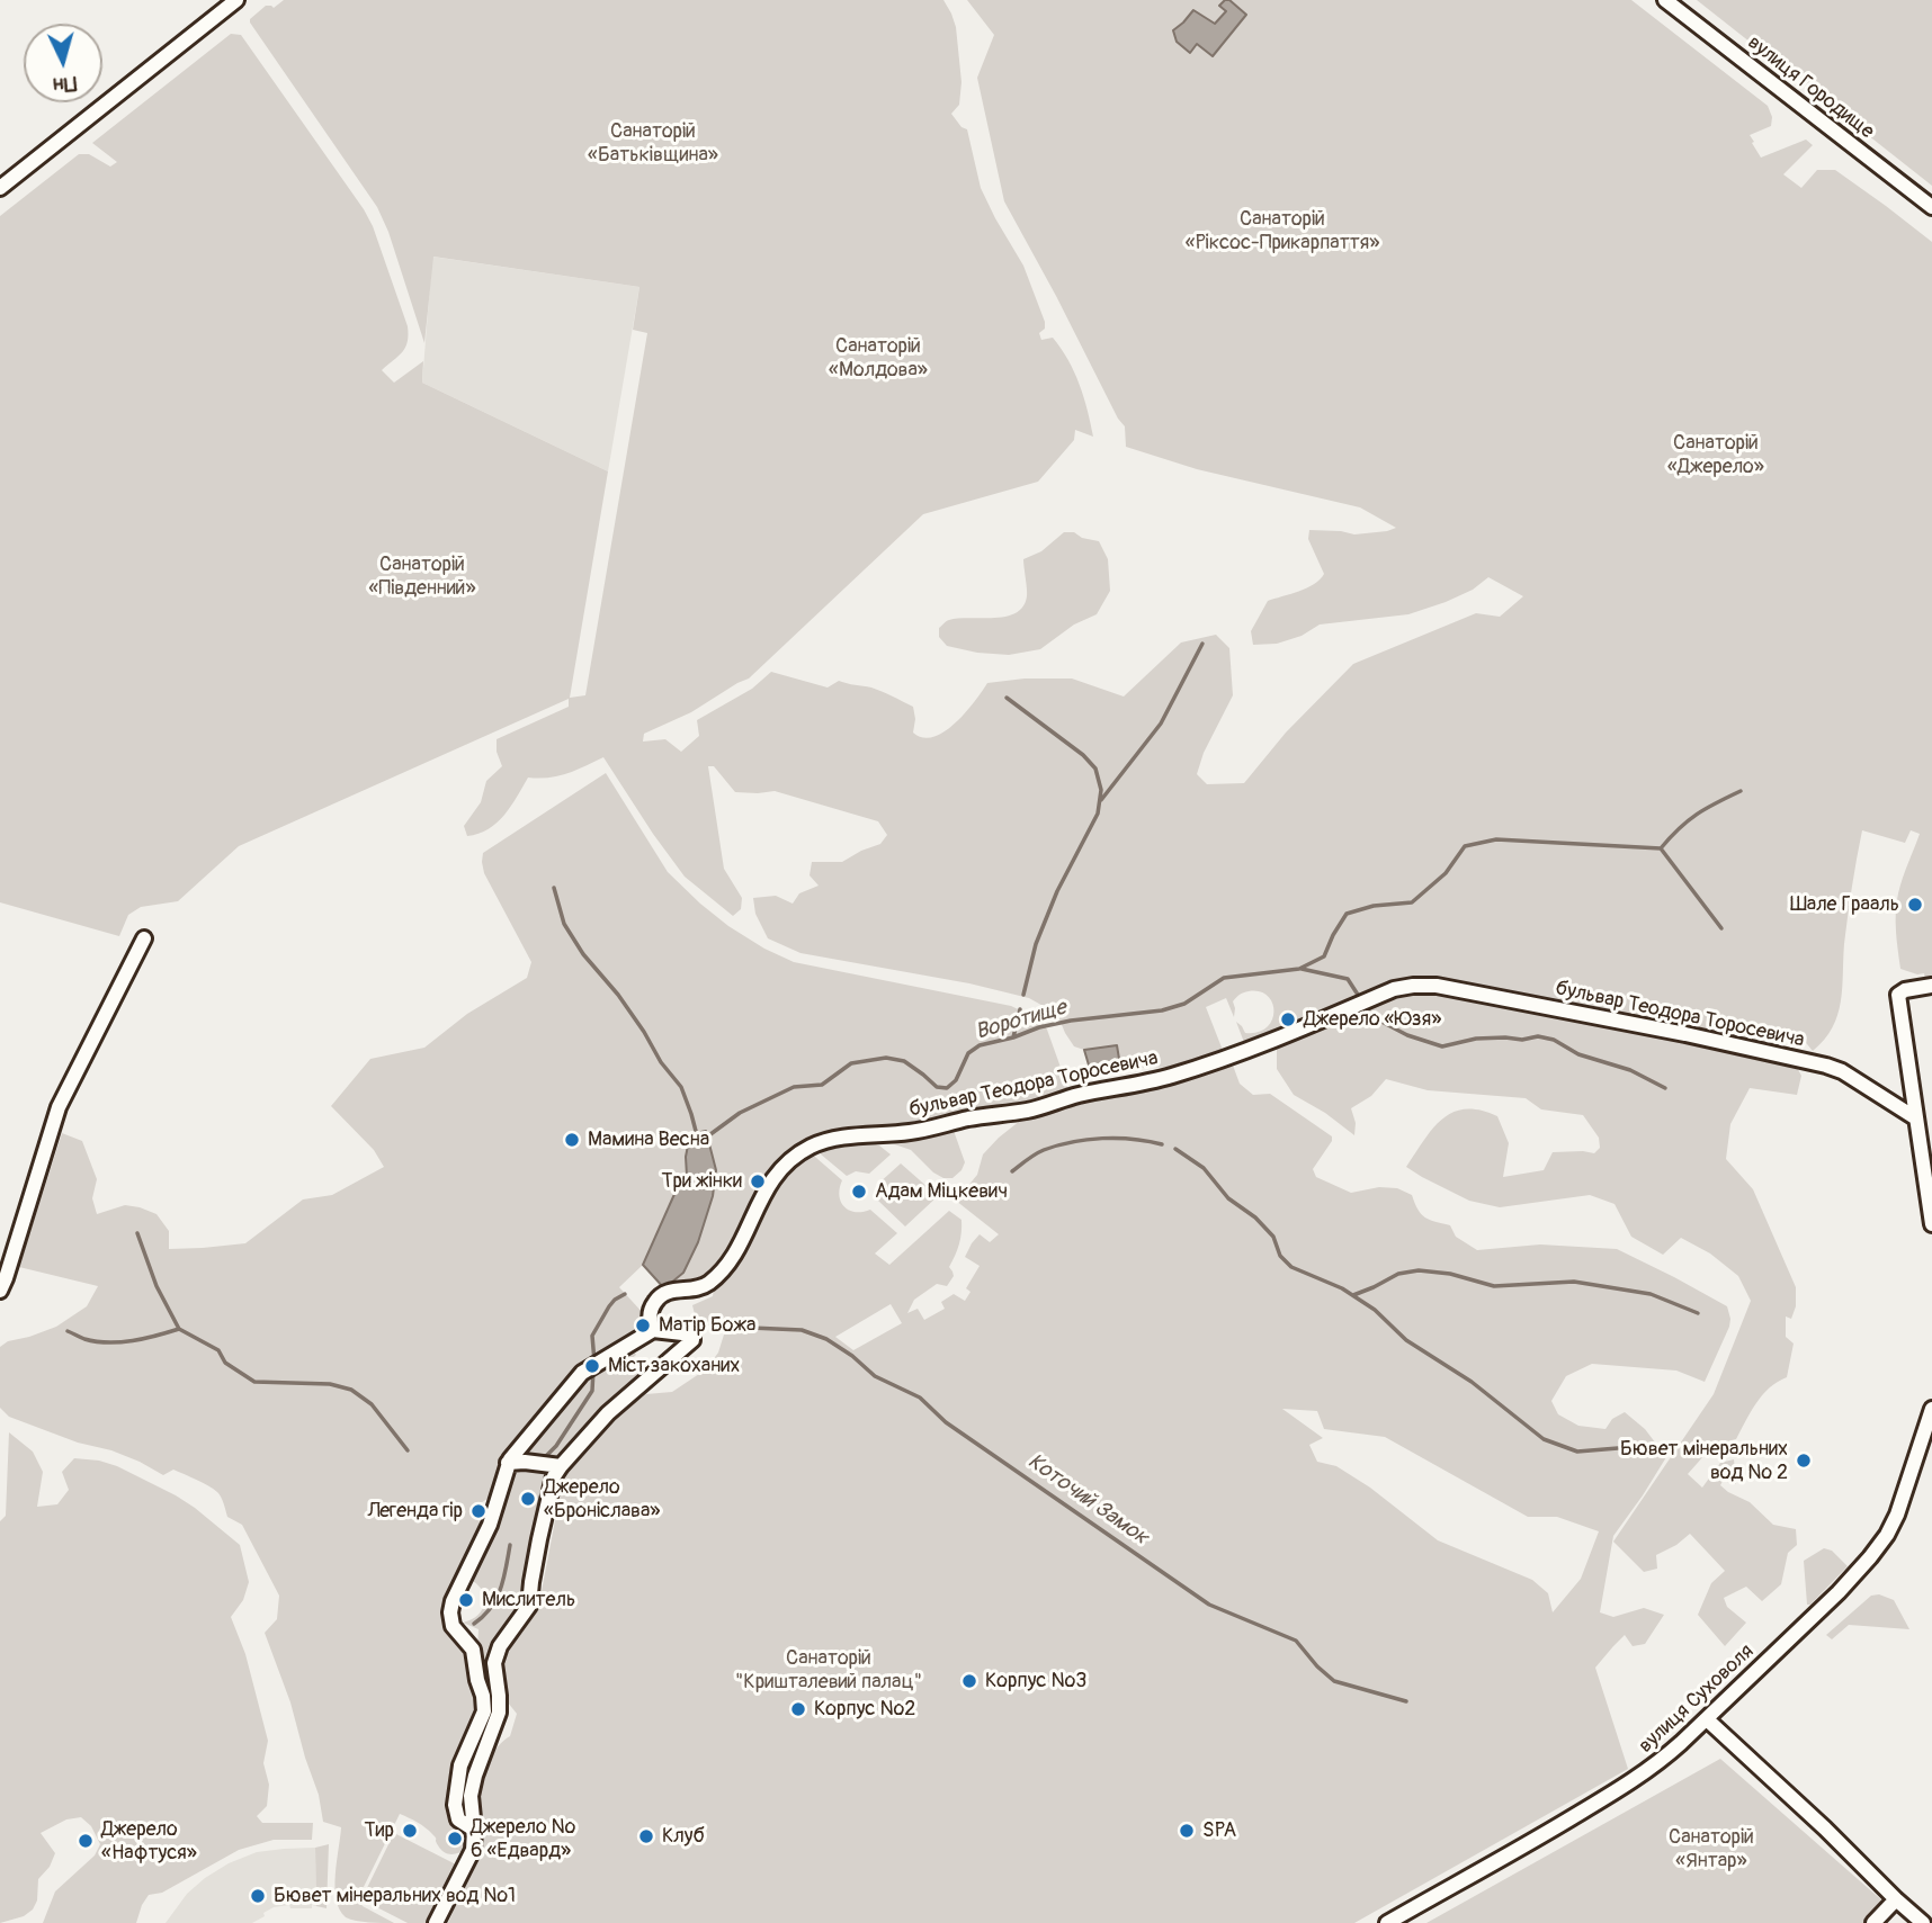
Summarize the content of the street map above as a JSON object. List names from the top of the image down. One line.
{"streets":{"street":["вулиця Городище","бульвар Теодора Торосевича","вулиця Суховоля"]},"water":["Воротище","Коточий Замок"],"parks":["Санаторій «Батьківщина»","Санаторій «Ріксос-Прикарпаття»","Санаторій «Молдова»","Санаторій «Джерело»","Санаторій «Південний»","Санаторій \"Кришталевий палац\"","Санаторій «Янтар»"],"places":["Шале Грааль","Джерело «Юзя»","Мамина Весна","Три жінки","Адам Міцкевич","Матір Божа","Міст закоханих","Бювет мінеральних вод № 2","Джерело «Броніслава»","Легенда гір","Мислитель","Корпус №3","Корпус №2","Тир","SPA","Клуб","Джерело № 6 «Едвард»","Джерело «Нафтуся»","Бювет мінеральних вод №1"],"north":"bottom"}
